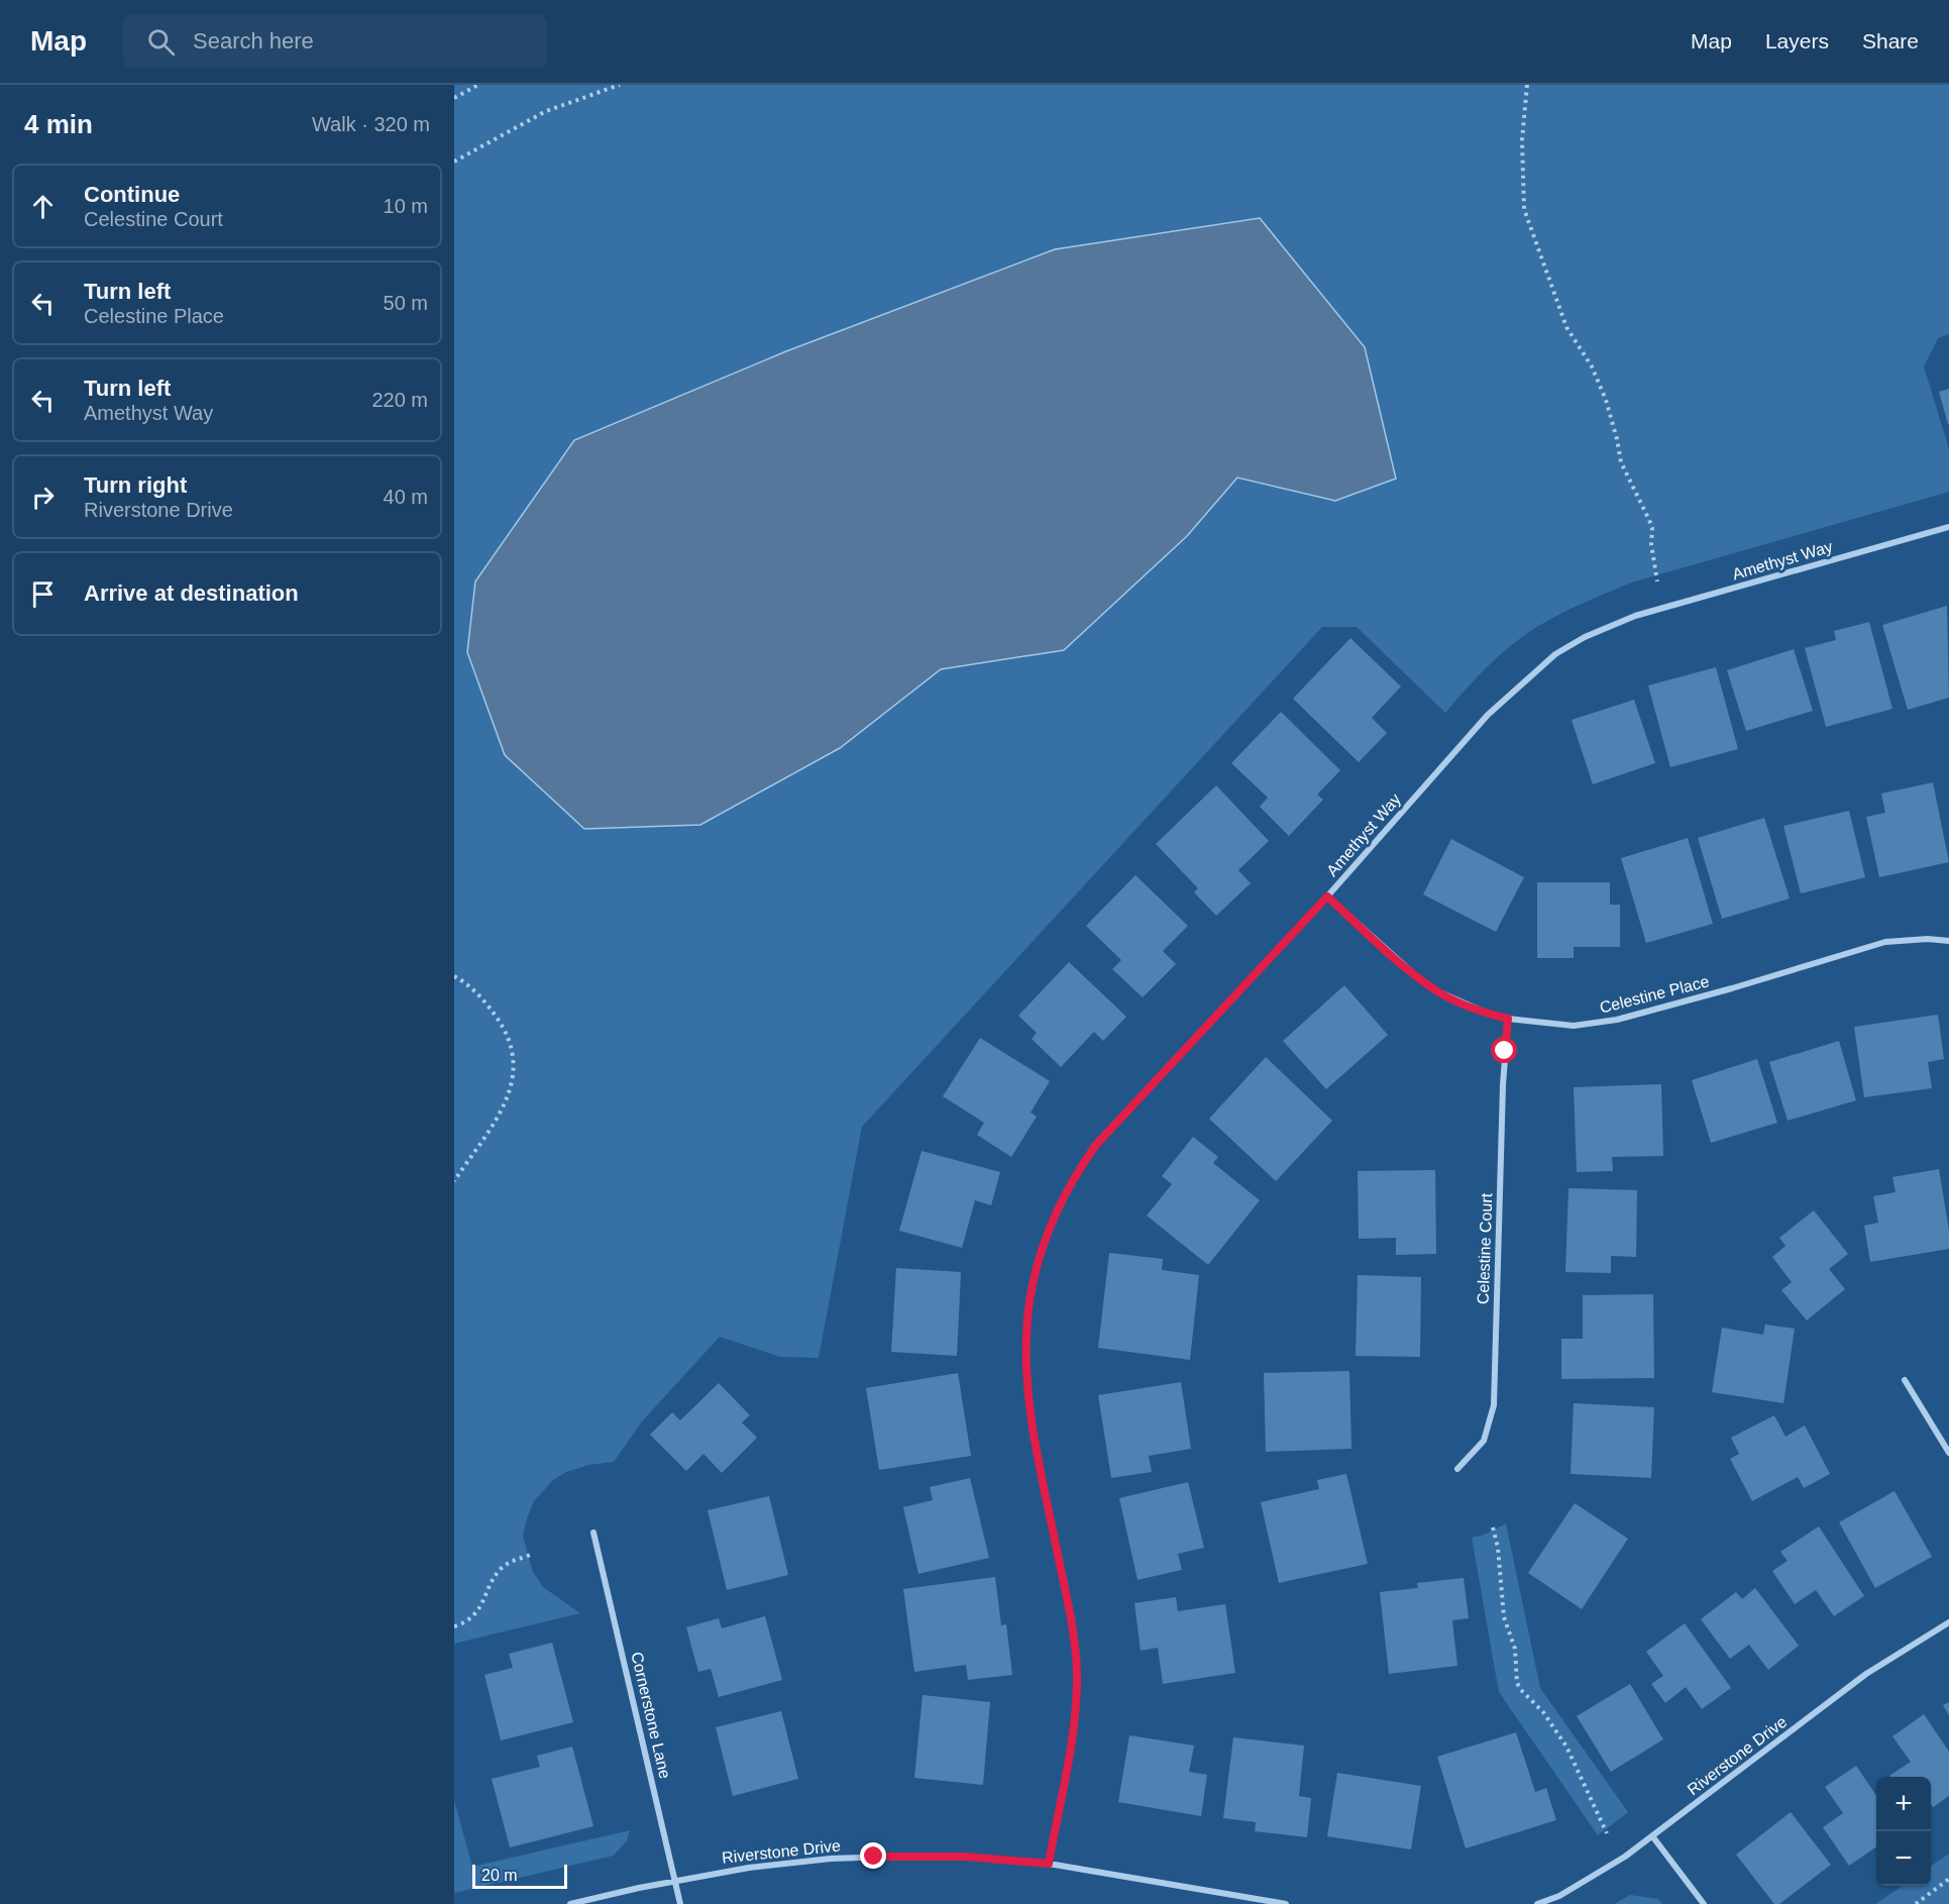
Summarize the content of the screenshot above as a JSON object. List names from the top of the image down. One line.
{"streets":{"street":["Amethyst Way","Celestine Place","Celestine Court","Cornerstone Lane","Riverstone Drive"]},"crossings":[["Amethyst Way","Celestine Place"],["Amethyst Way","Riverstone Drive"],["Celestine Place","Celestine Court"],["Cornerstone Lane","Riverstone Drive"]],"scale_bar":"20 m","page":{"header":"Map","search":"Search here","nav":["Map","Layers","Share"],"heading":["4 min","Walk · 320 m"],"list":[["Continue","Celestine Court","10 m"],["Turn left","Celestine Place","50 m"],["Turn left","Amethyst Way","220 m"],["Turn right","Riverstone Drive","40 m"],"Arrive at destination"],"map_buttons":["+","−"],"scale":"20 m"}}
